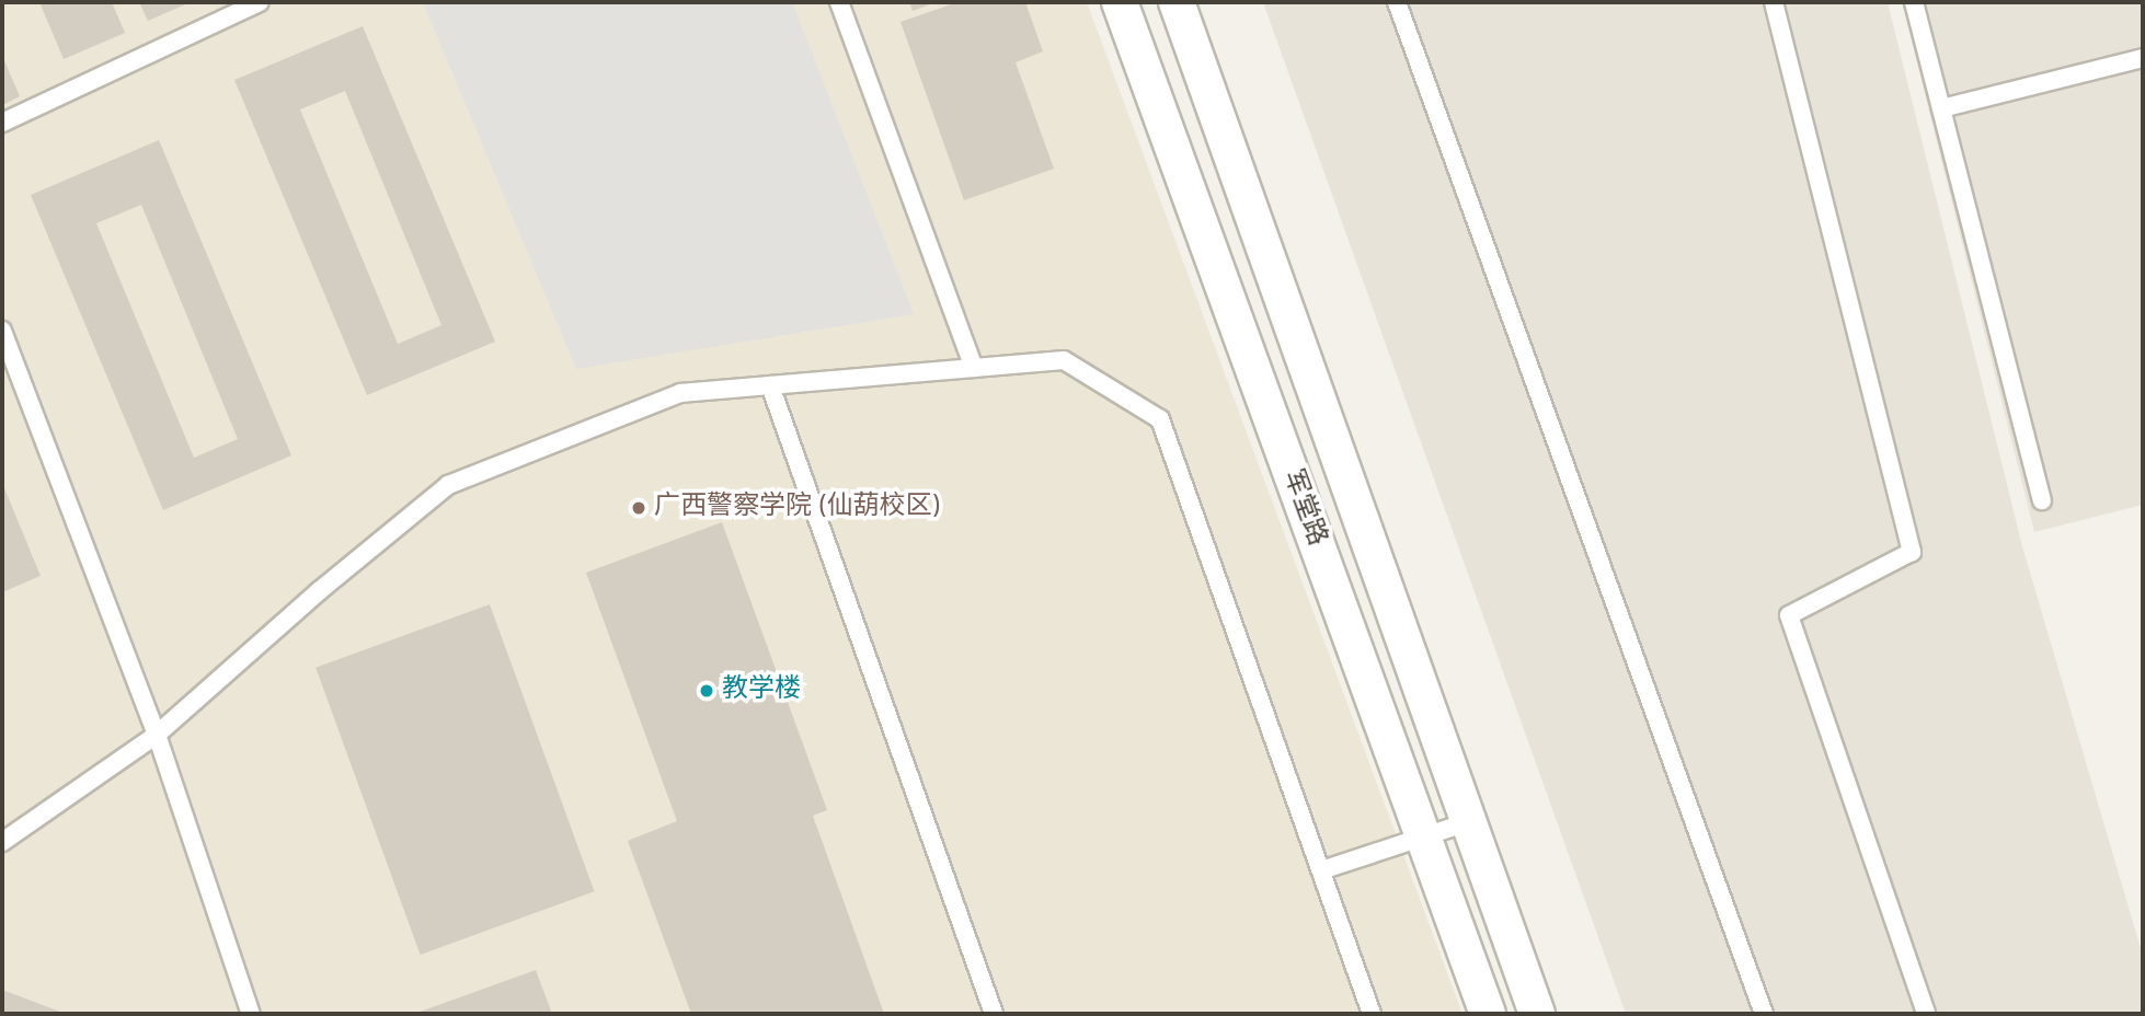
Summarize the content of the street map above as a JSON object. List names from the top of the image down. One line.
{"streets":{"street":["军堂路"]},"places":["广西警察学院 (仙葫校区)","教学楼"]}
